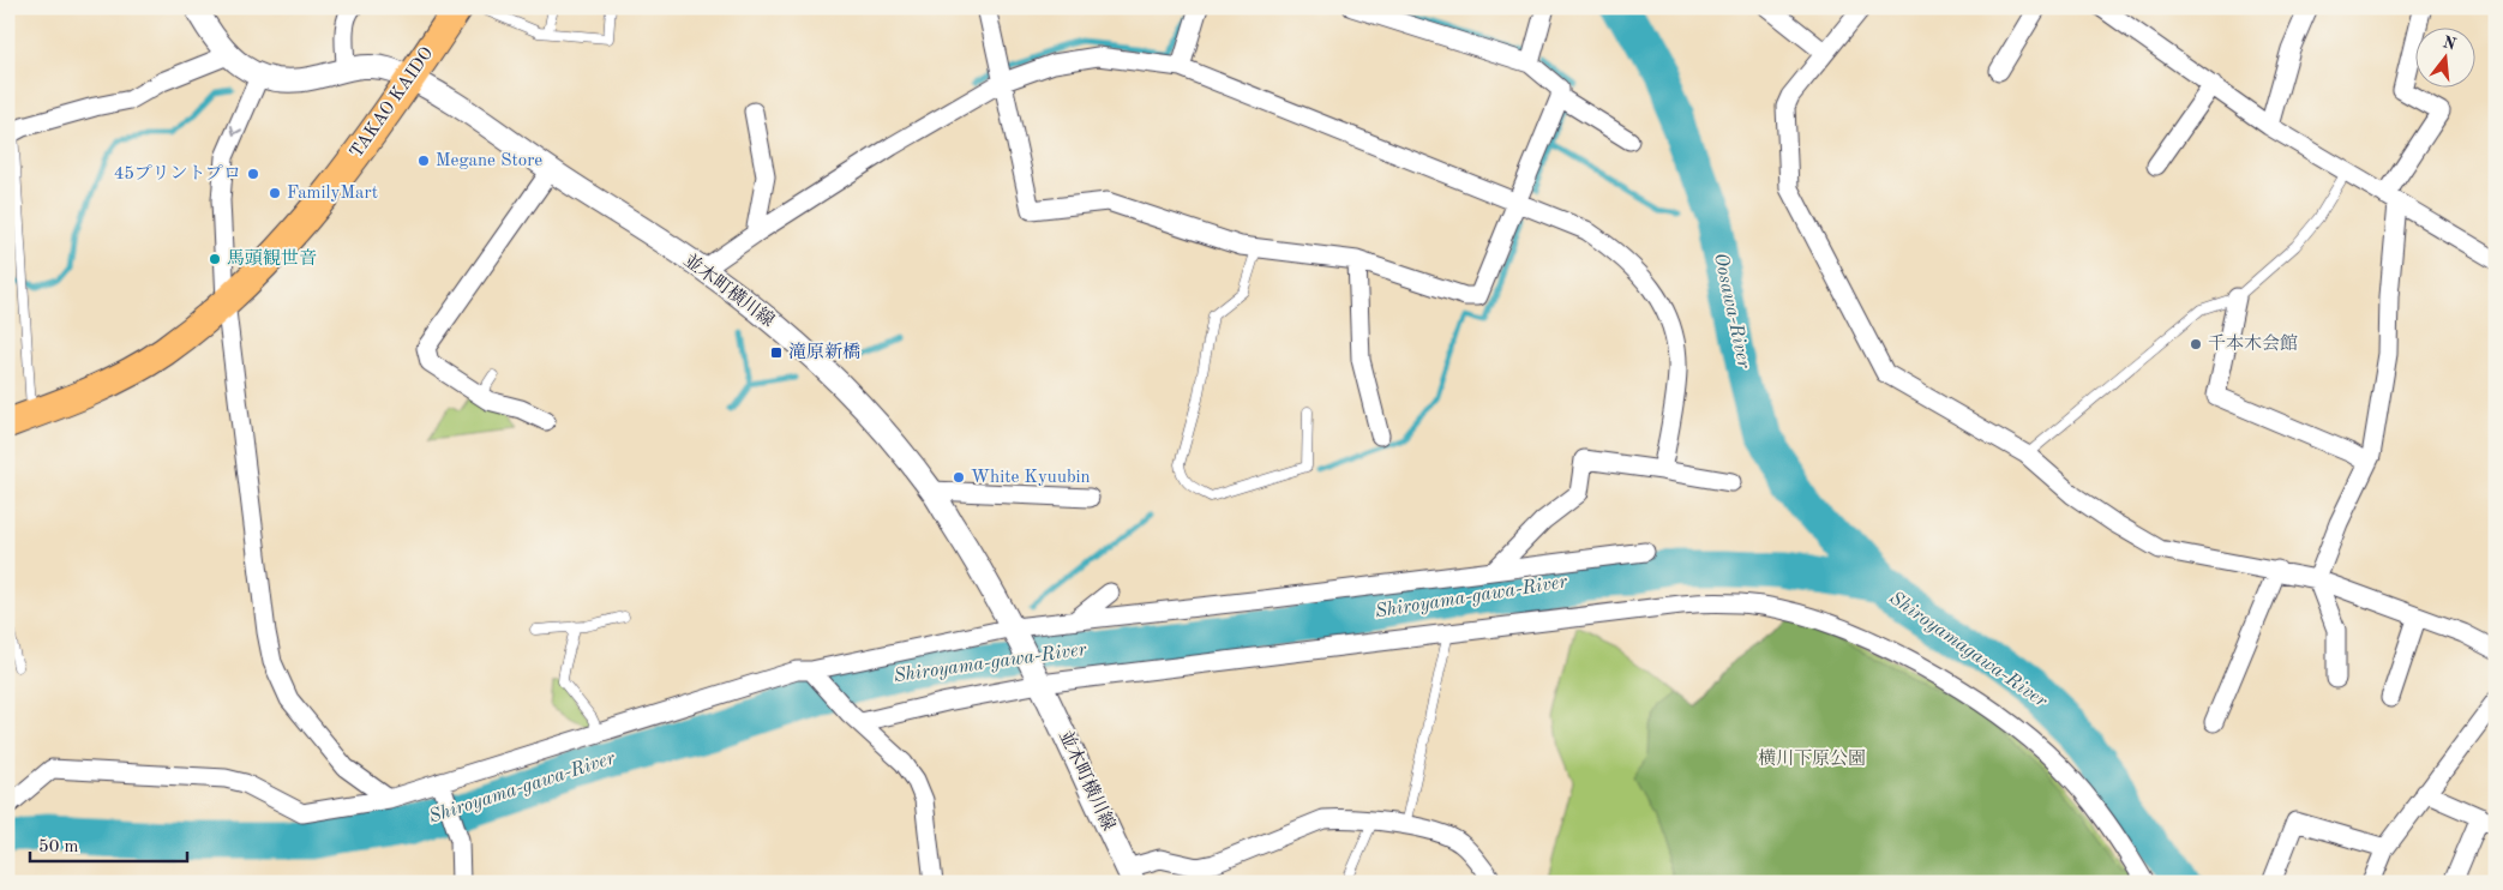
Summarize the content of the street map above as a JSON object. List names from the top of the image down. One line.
{"streets":{"main road":["TAKAO KAIDO"],"street":["並木町横川線"]},"crossings":[["TAKAO KAIDO","並木町横川線"]],"water":["Oosawa-River","Shiroyama-gawa-River","Shiroyamagawa-River"],"parks":["横川下原公園"],"places":{"other":["Megane Store","45プリントプロ","FamilyMart","馬頭観世音","千本木会館","White Kyuubin"],"transit":["滝原新橋"]},"scale_bar":"50 m","north":"top"}
